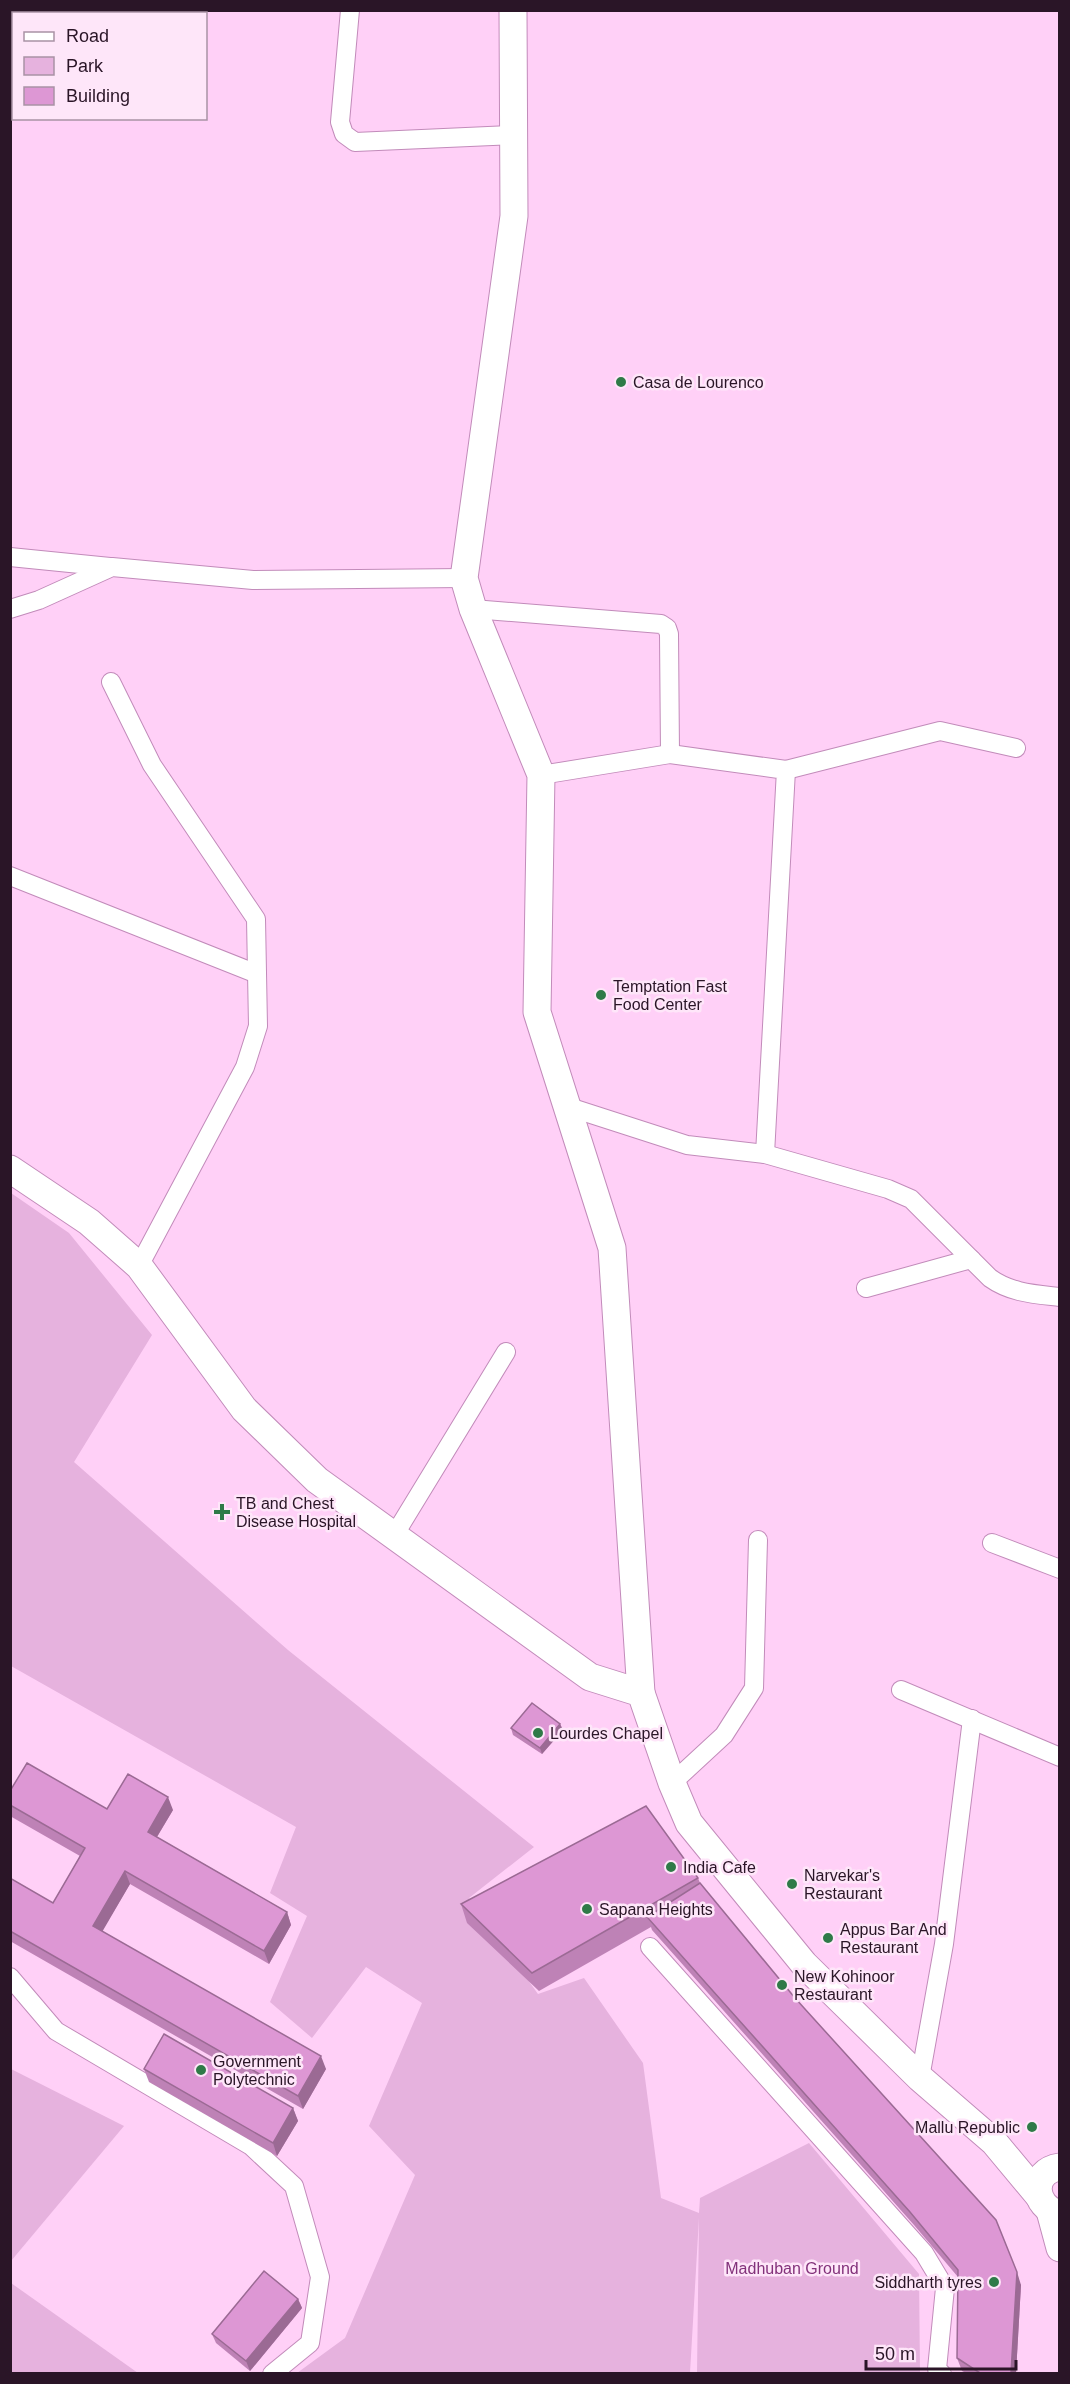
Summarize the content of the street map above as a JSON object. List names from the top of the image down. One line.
{"parks":["Madhuban Ground"],"places":{"other":["Casa de Lourenco","Temptation Fast Food Center","Lourdes Chapel","India Cafe","Narvekar's Restaurant","Sapana Heights","Appus Bar And Restaurant","New Kohinoor Restaurant","Government Polytechnic","Mallu Republic","Siddharth tyres"],"health":["TB and Chest Disease Hospital"]},"legend":["Road","Park","Building"],"scale_bar":"50 m"}
